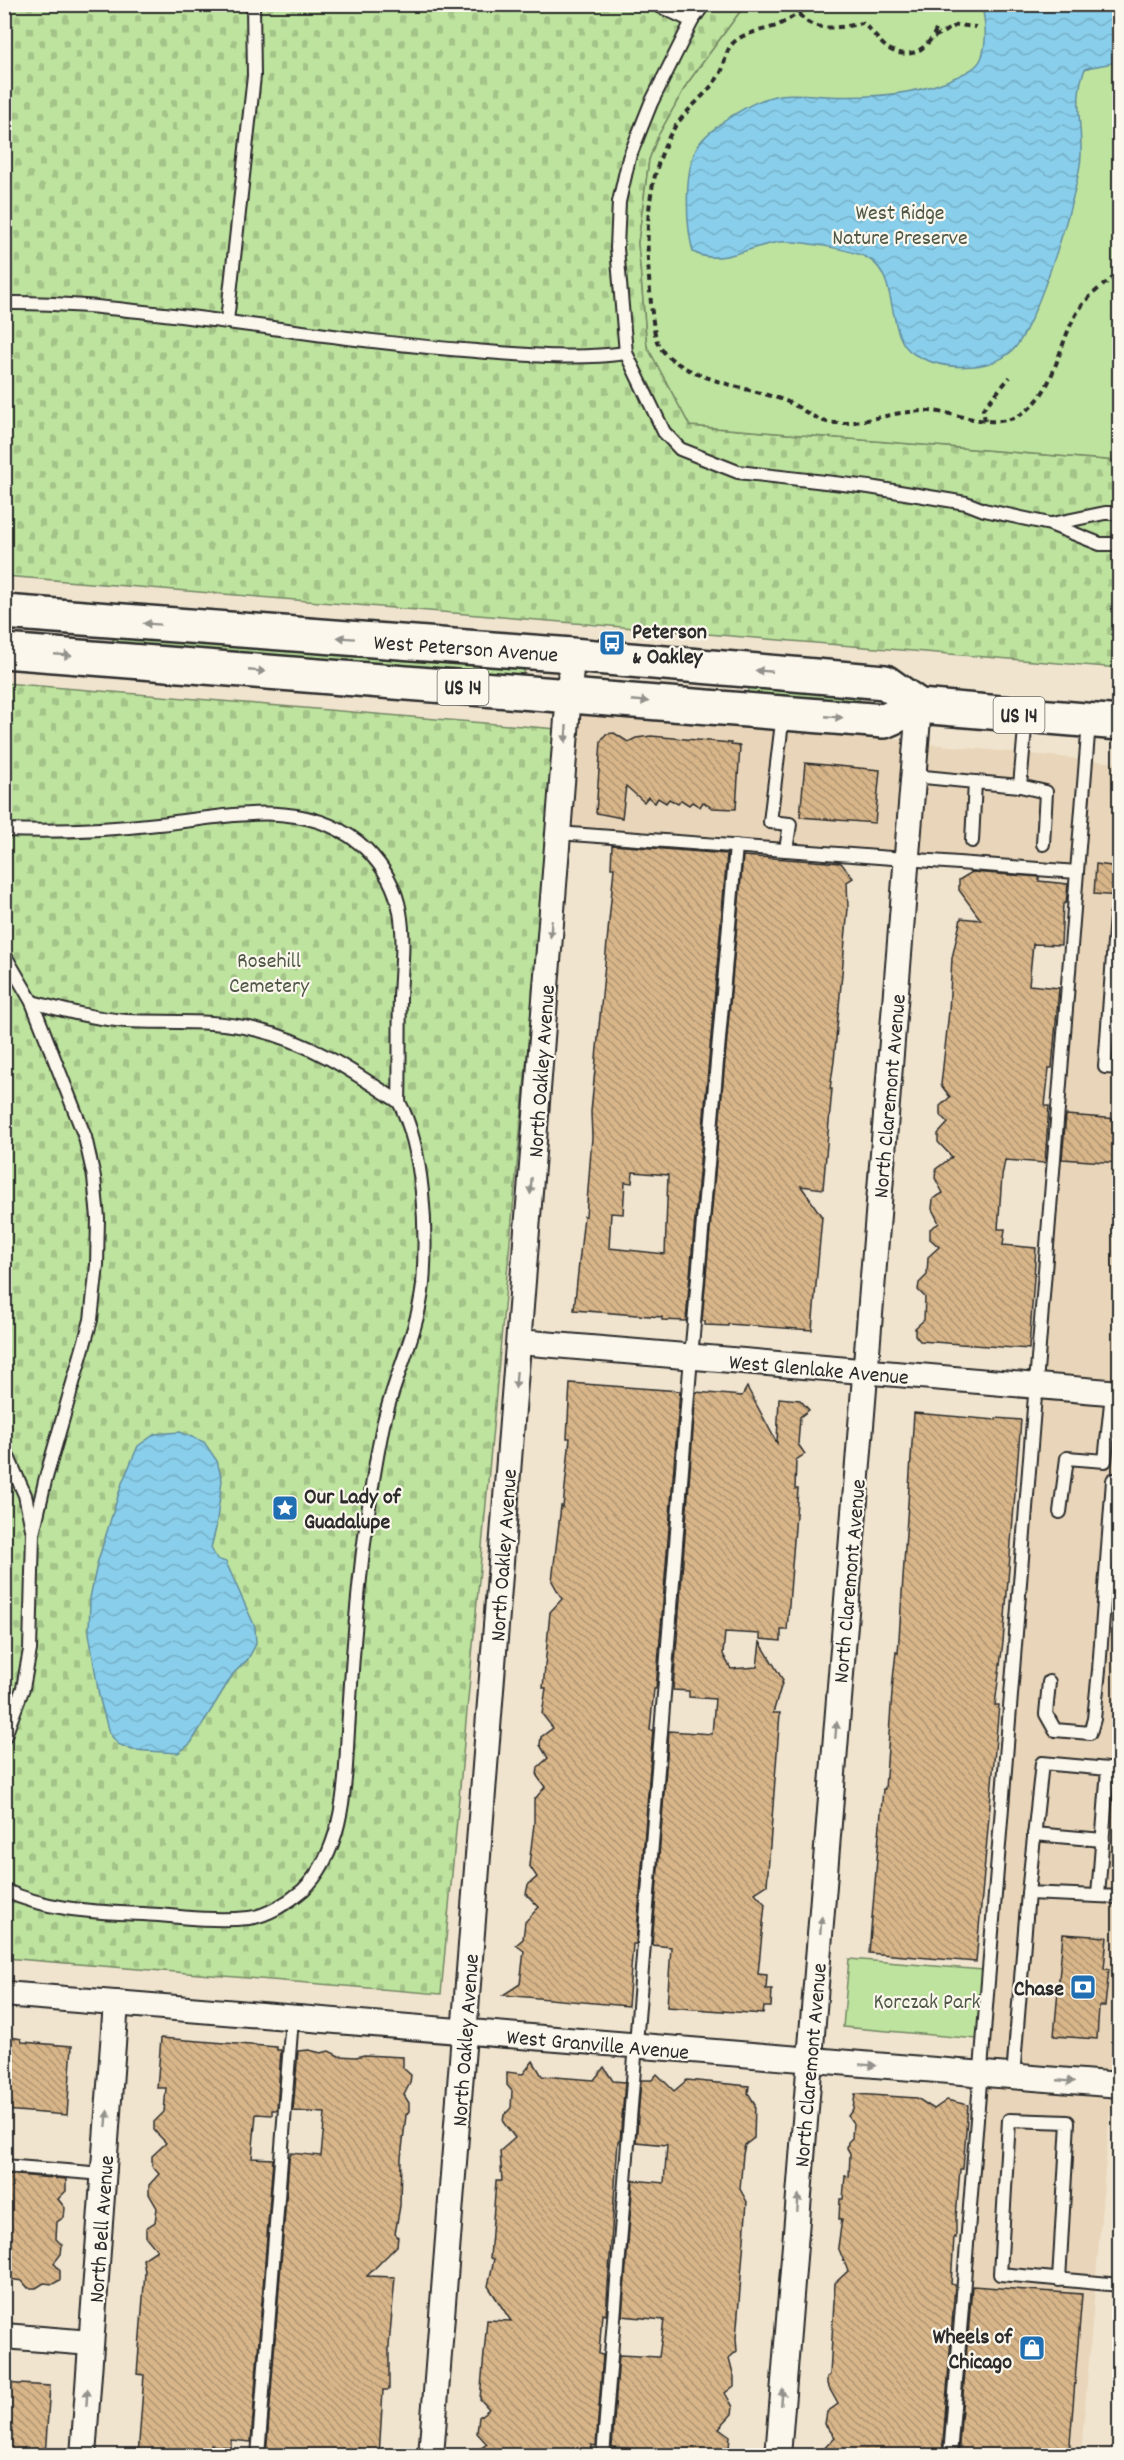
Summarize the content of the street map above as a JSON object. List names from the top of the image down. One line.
{"streets":{"main road":["West Peterson Avenue","US 14"],"street":["North Oakley Avenue","North Claremont Avenue","West Glenlake Avenue","West Granville Avenue","North Bell Avenue"]},"crossings":[["West Peterson Avenue","North Oakley Avenue"],["West Peterson Avenue","North Claremont Avenue"],["North Oakley Avenue","West Glenlake Avenue"],["North Oakley Avenue","West Granville Avenue"],["North Claremont Avenue","West Glenlake Avenue"],["North Claremont Avenue","West Granville Avenue"],["West Granville Avenue","North Bell Avenue"]],"one_way":["North Oakley Avenue","North Claremont Avenue","North Bell Avenue"],"parks":["West Ridge Nature Preserve","Rosehill Cemetery","Korczak Park"],"places":{"bus stop":["Peterson & Oakley"],"place":["Our Lady of Guadalupe"],"bank":["Chase"],"shop":["Wheels of Chicago"]}}
